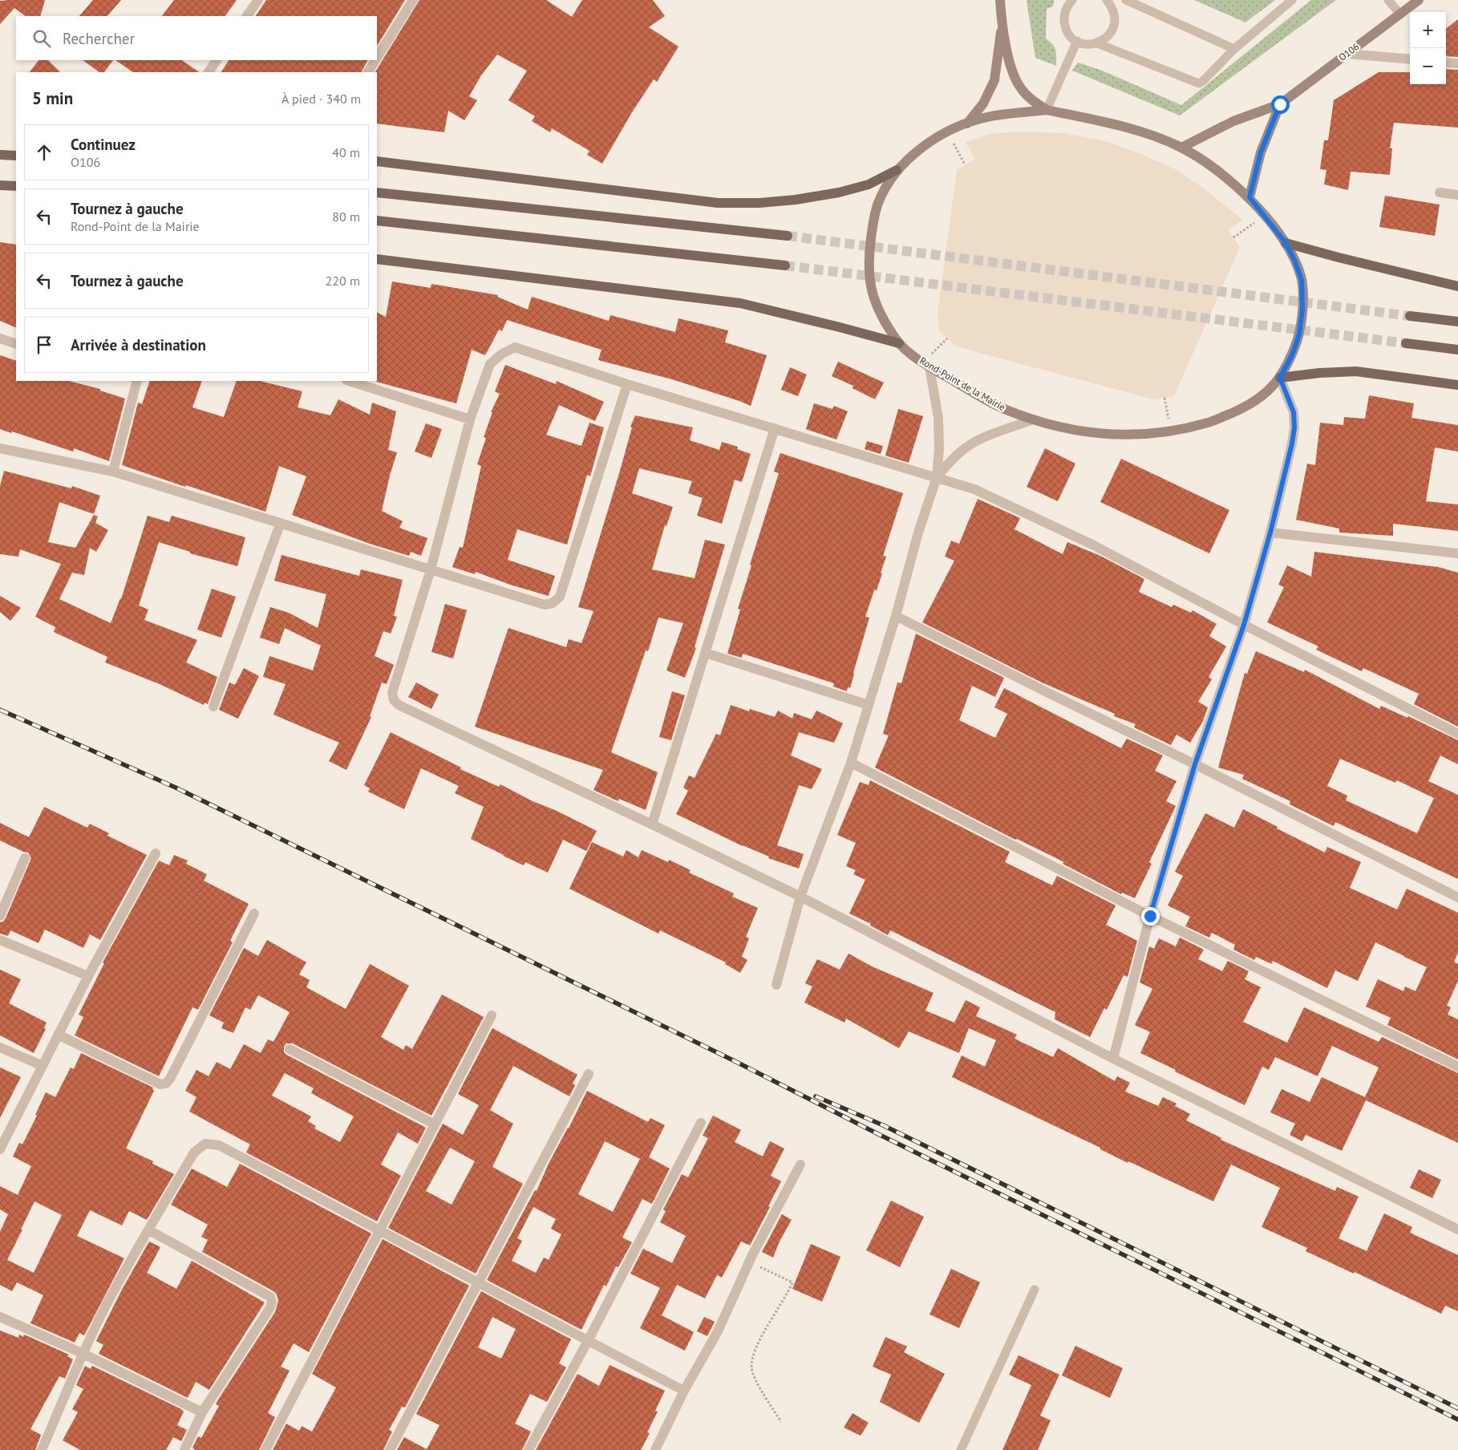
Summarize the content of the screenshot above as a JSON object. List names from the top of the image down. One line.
{"streets":{"main road":["O106","Rond-Point de la Mairie"]},"crossings":[["O106","Rond-Point de la Mairie"]],"page":{"map_buttons":["+","−"],"search":"Rechercher","heading":["5 min","À pied · 340 m"],"list":[["Continuez","O106","40 m"],["Tournez à gauche","Rond-Point de la Mairie","80 m"],["Tournez à gauche","220 m"],"Arrivée à destination"]}}
